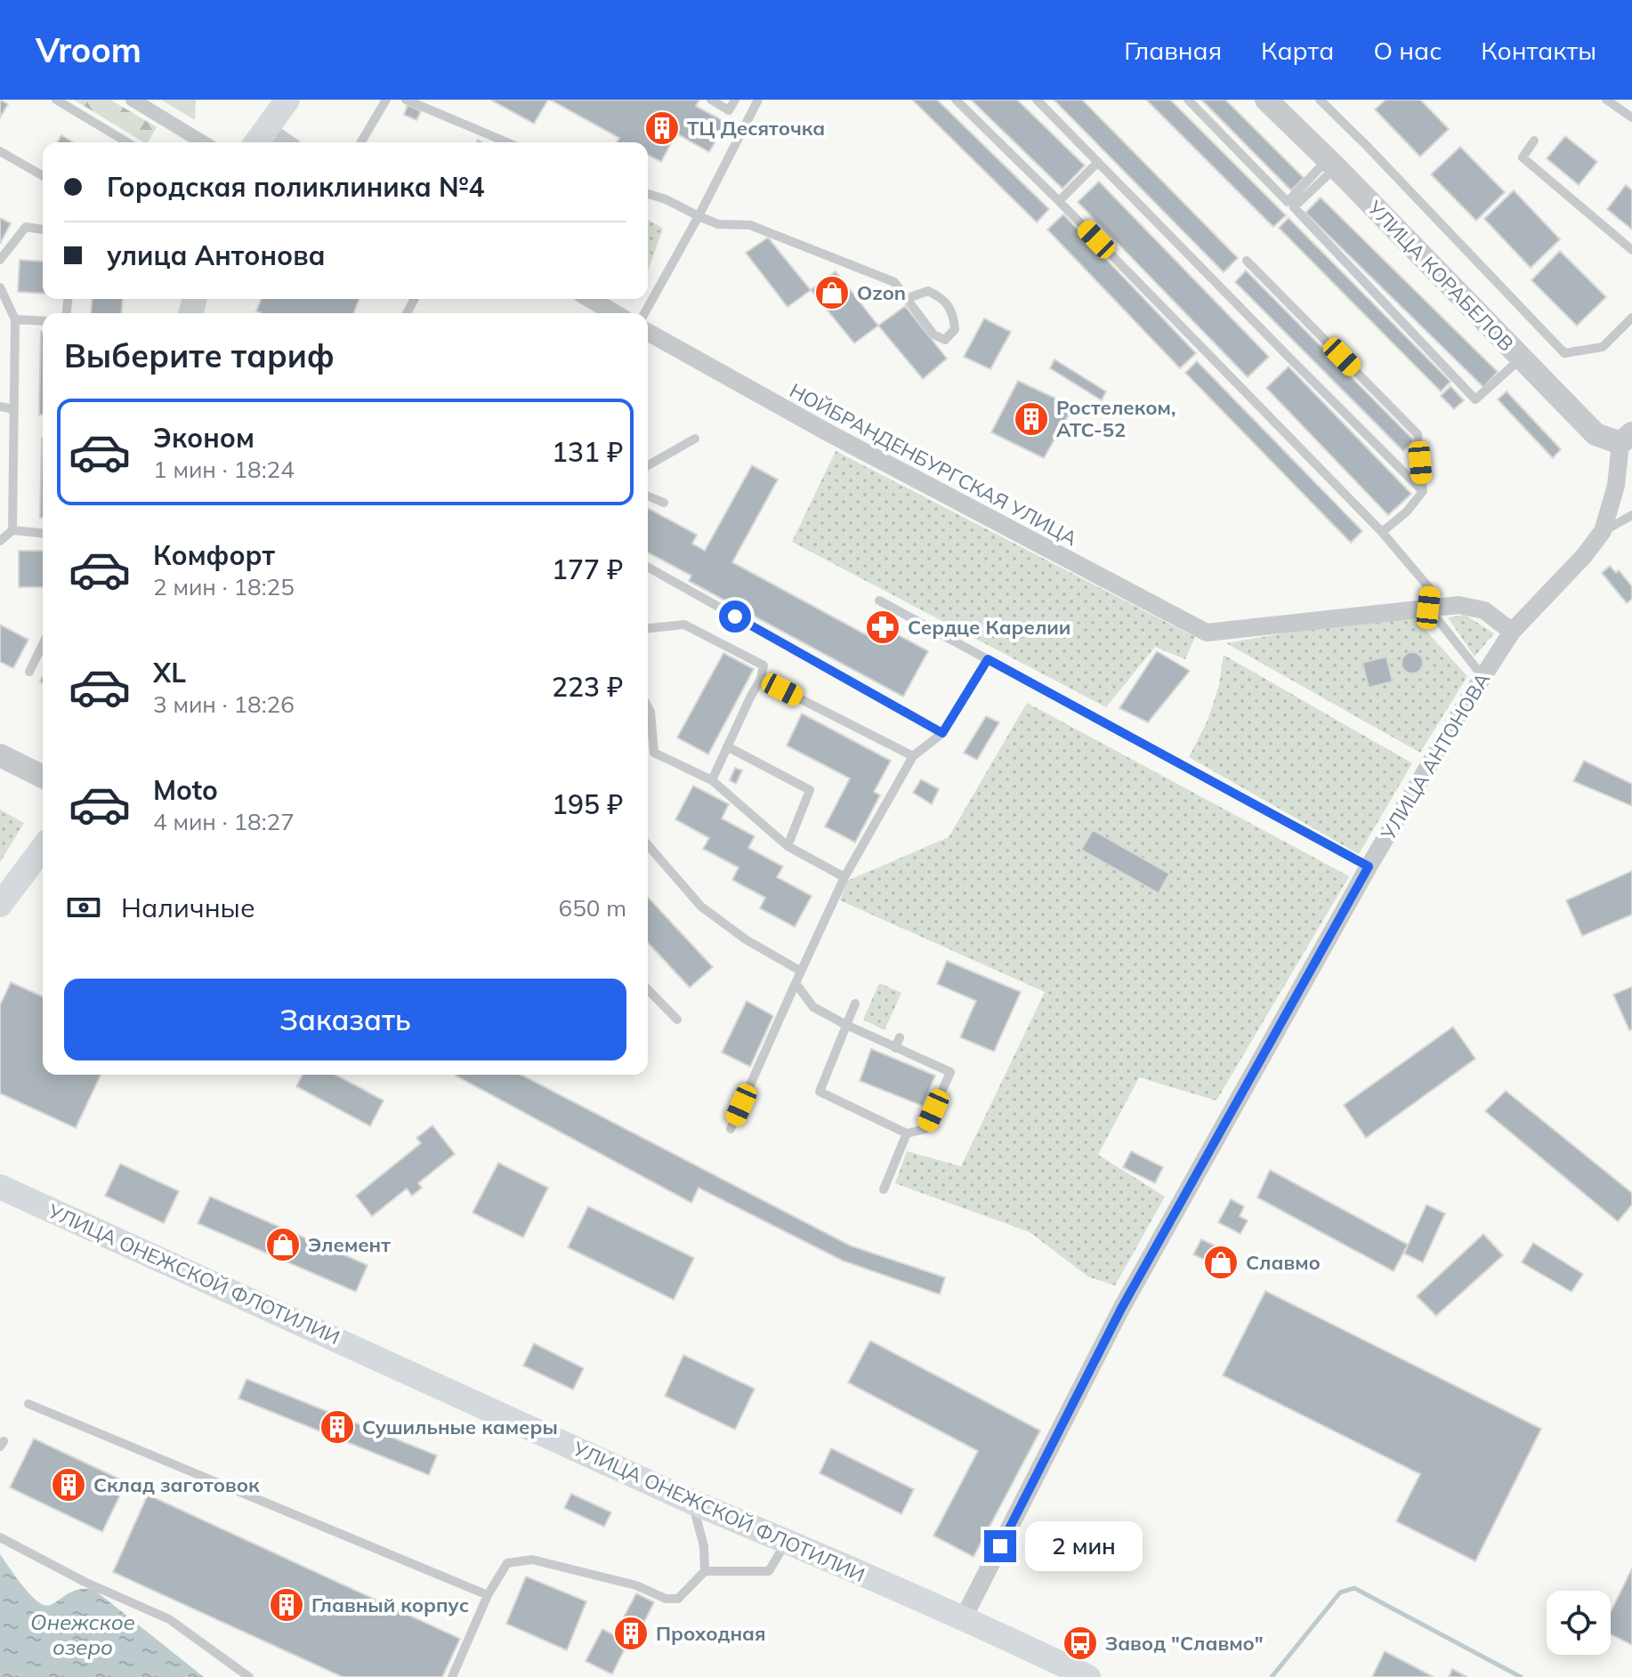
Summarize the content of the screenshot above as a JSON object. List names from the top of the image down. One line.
{"streets":{"main road":["УЛИЦА ОНЕЖСКОЙ ФЛОТИЛИИ"],"street":["УЛИЦА КОРАБЕЛОВ","НОЙБРАНДЕНБУРГСКАЯ УЛИЦА","УЛИЦА АНТОНОВА"]},"crossings":[["УЛИЦА КОРАБЕЛОВ","УЛИЦА АНТОНОВА"],["УЛИЦА АНТОНОВА","УЛИЦА ОНЕЖСКОЙ ФЛОТИЛИИ"]],"water":["Онежское озеро"],"places":{"building":["ТЦ Десяточка","Ростелеком, АТС-52","Сушильные камеры","Склад заготовок","Главный корпус","Проходная"],"shop":["Ozon","Элемент","Славмо"],"pharmacy":["Сердце Карелии"],"bus stop":["Завод \"Славмо\""]},"page":{"header":"Vroom","nav":["Главная","Карта","О нас","Контакты"],"banner":["Городская поликлиника №4","улица Антонова"],"heading":"Выберите тариф","list":[{"name":"Эконом","note":"1 мин · 18:24","value":"131 ₽"},{"name":"Комфорт","note":"2 мин · 18:25","value":"177 ₽"},{"name":"XL","note":"3 мин · 18:26","value":"223 ₽"},{"name":"Moto","note":"4 мин · 18:27","value":"195 ₽"}],"pay":["Наличные","650 m"],"buttons":"Заказать","bubble":"2 мин"}}
